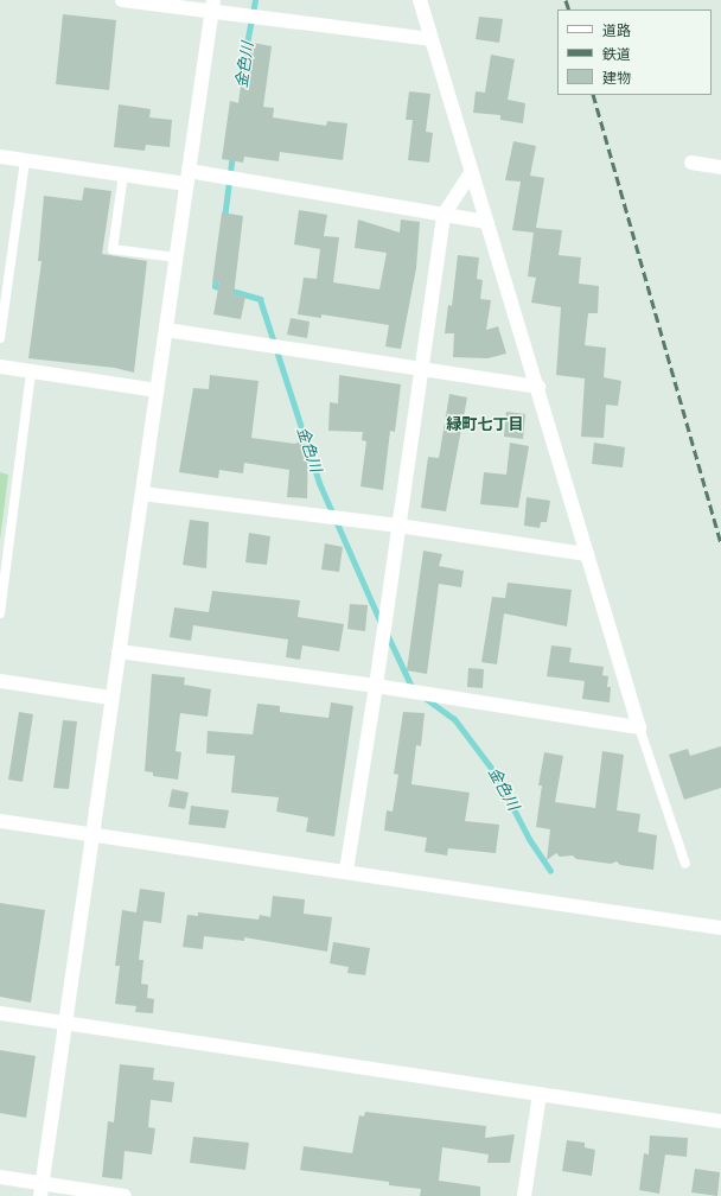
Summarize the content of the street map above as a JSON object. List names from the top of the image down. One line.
{"districts":["緑町七丁目"],"water":["金色川"],"legend":["道路","鉄道","建物"]}
